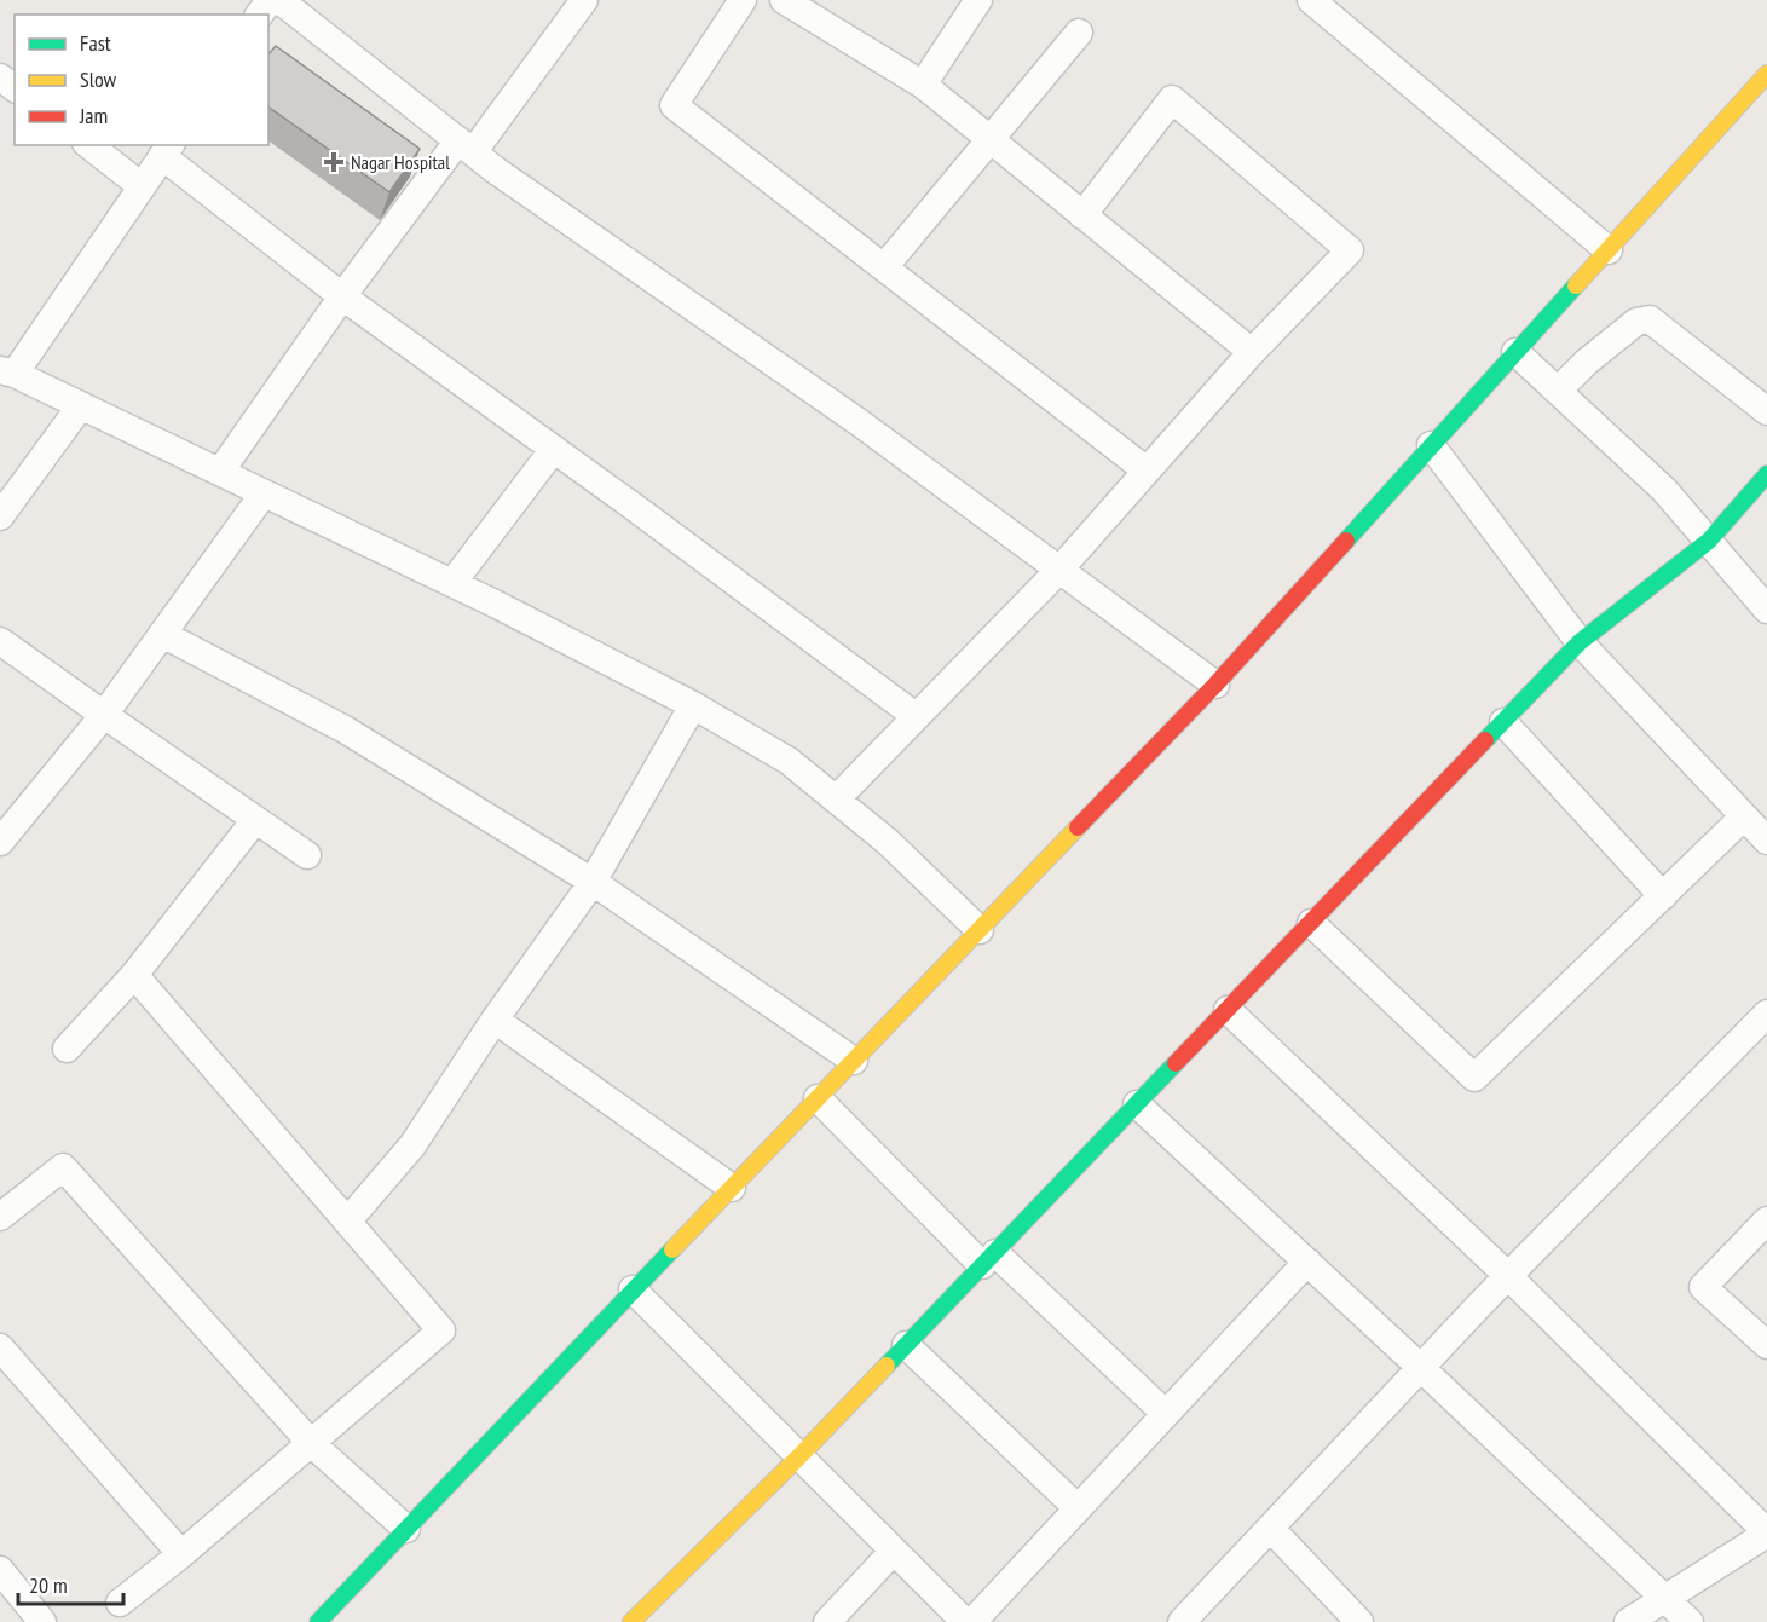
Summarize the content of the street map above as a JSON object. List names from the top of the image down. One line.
{"places":{"health":["Nagar Hospital"]},"legend":["Fast","Slow","Jam"],"scale_bar":"20 m"}
